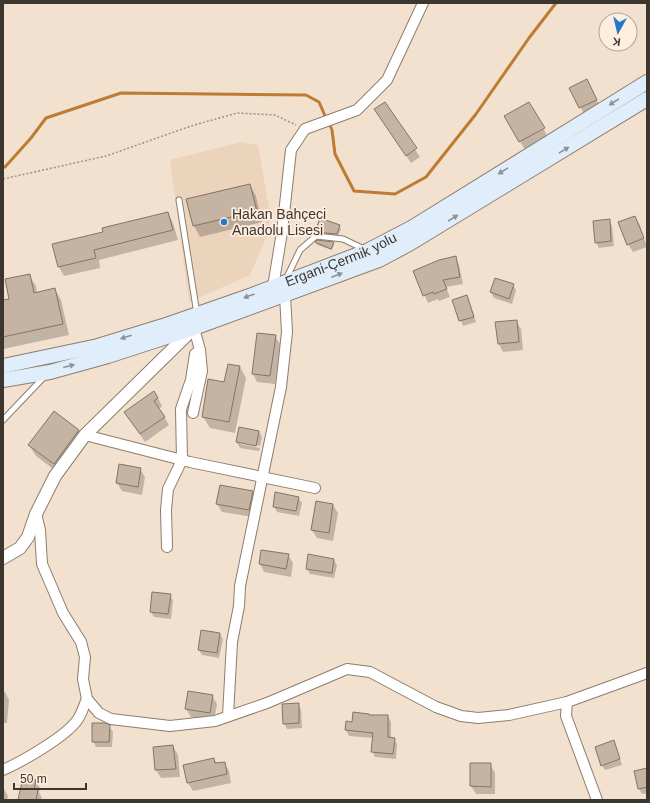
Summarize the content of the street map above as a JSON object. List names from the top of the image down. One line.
{"streets":{"main road":["Ergani-Çermik yolu"]},"places":["Hakan Bahçeci Anadolu Lisesi"],"scale_bar":"50 m","north":"bottom"}
